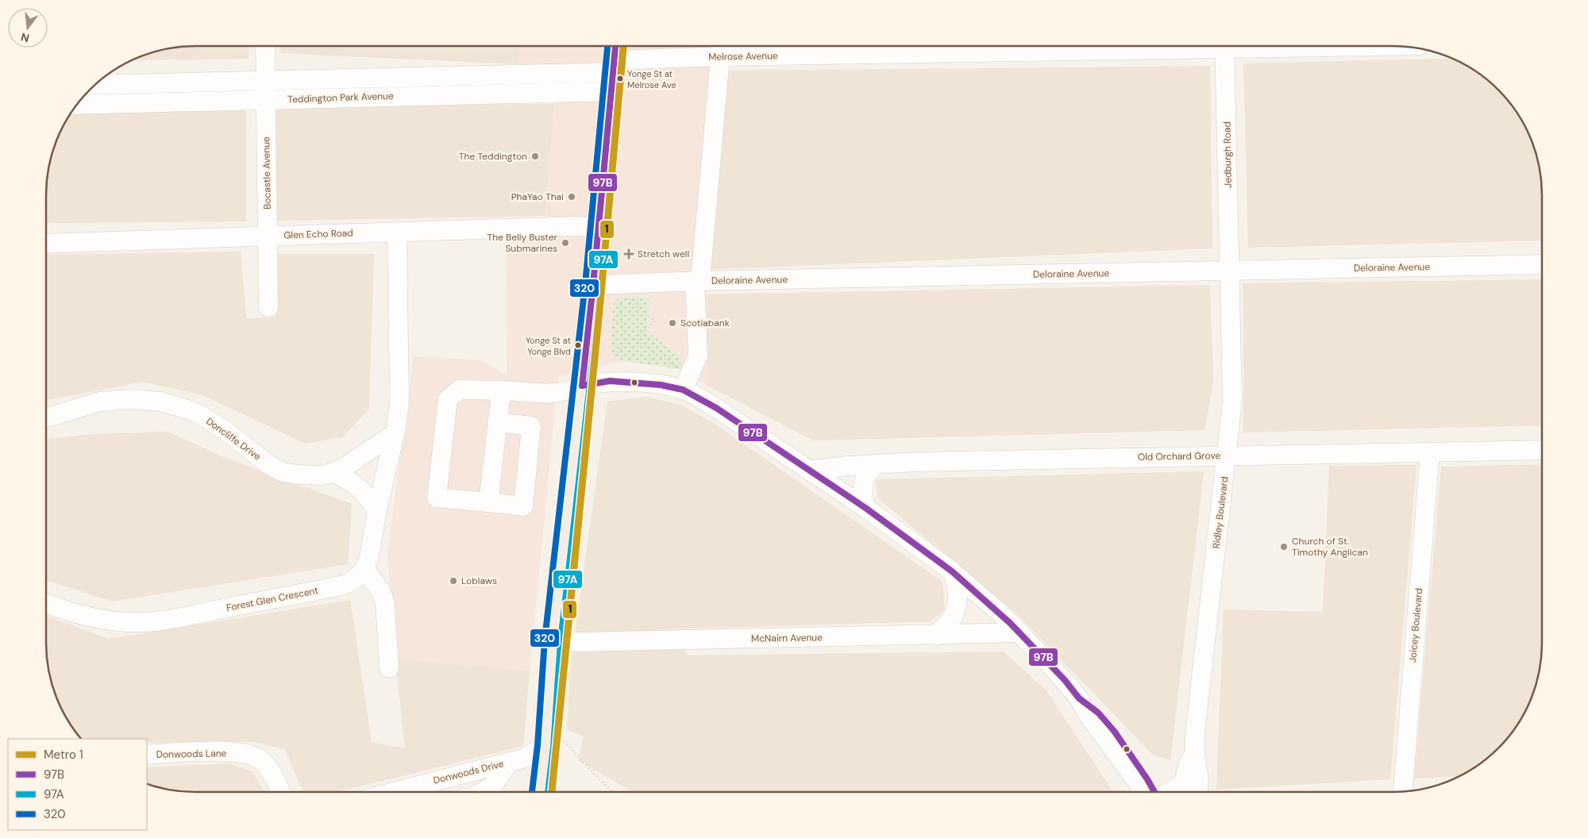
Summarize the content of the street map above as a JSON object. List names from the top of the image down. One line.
{"streets":{"street":["Melrose Avenue","Teddington Park Avenue","Jedburgh Road","Bocastle Avenue","Glen Echo Road","Deloraine Avenue","Doncliffe Drive","Old Orchard Grove","Ridley Boulevard","Forest Glen Crescent","Joicey Boulevard","McNairn Avenue","Donwoods Lane","Donwoods Drive"]},"crossings":[["Melrose Avenue","Teddington Park Avenue"],["Teddington Park Avenue","Bocastle Avenue"],["Jedburgh Road","Deloraine Avenue"],["Jedburgh Road","Ridley Boulevard"],["Bocastle Avenue","Glen Echo Road"],["Deloraine Avenue","Ridley Boulevard"],["Doncliffe Drive","Forest Glen Crescent"],["Old Orchard Grove","Ridley Boulevard"],["Old Orchard Grove","Joicey Boulevard"]],"places":{"other":["Yonge St at Melrose Ave","The Teddington","PhaYao Thai","The Belly Buster Submarines","Scotiabank","Yonge St at Yonge Blvd","Church of St. Timothy Anglican","Loblaws"],"health":["Stretch well"]},"lines":["metro line 1","transit line 97B","transit line 97A","transit line 320"],"legend":["Metro 1","97B","97A","320"],"north":"bottom"}
